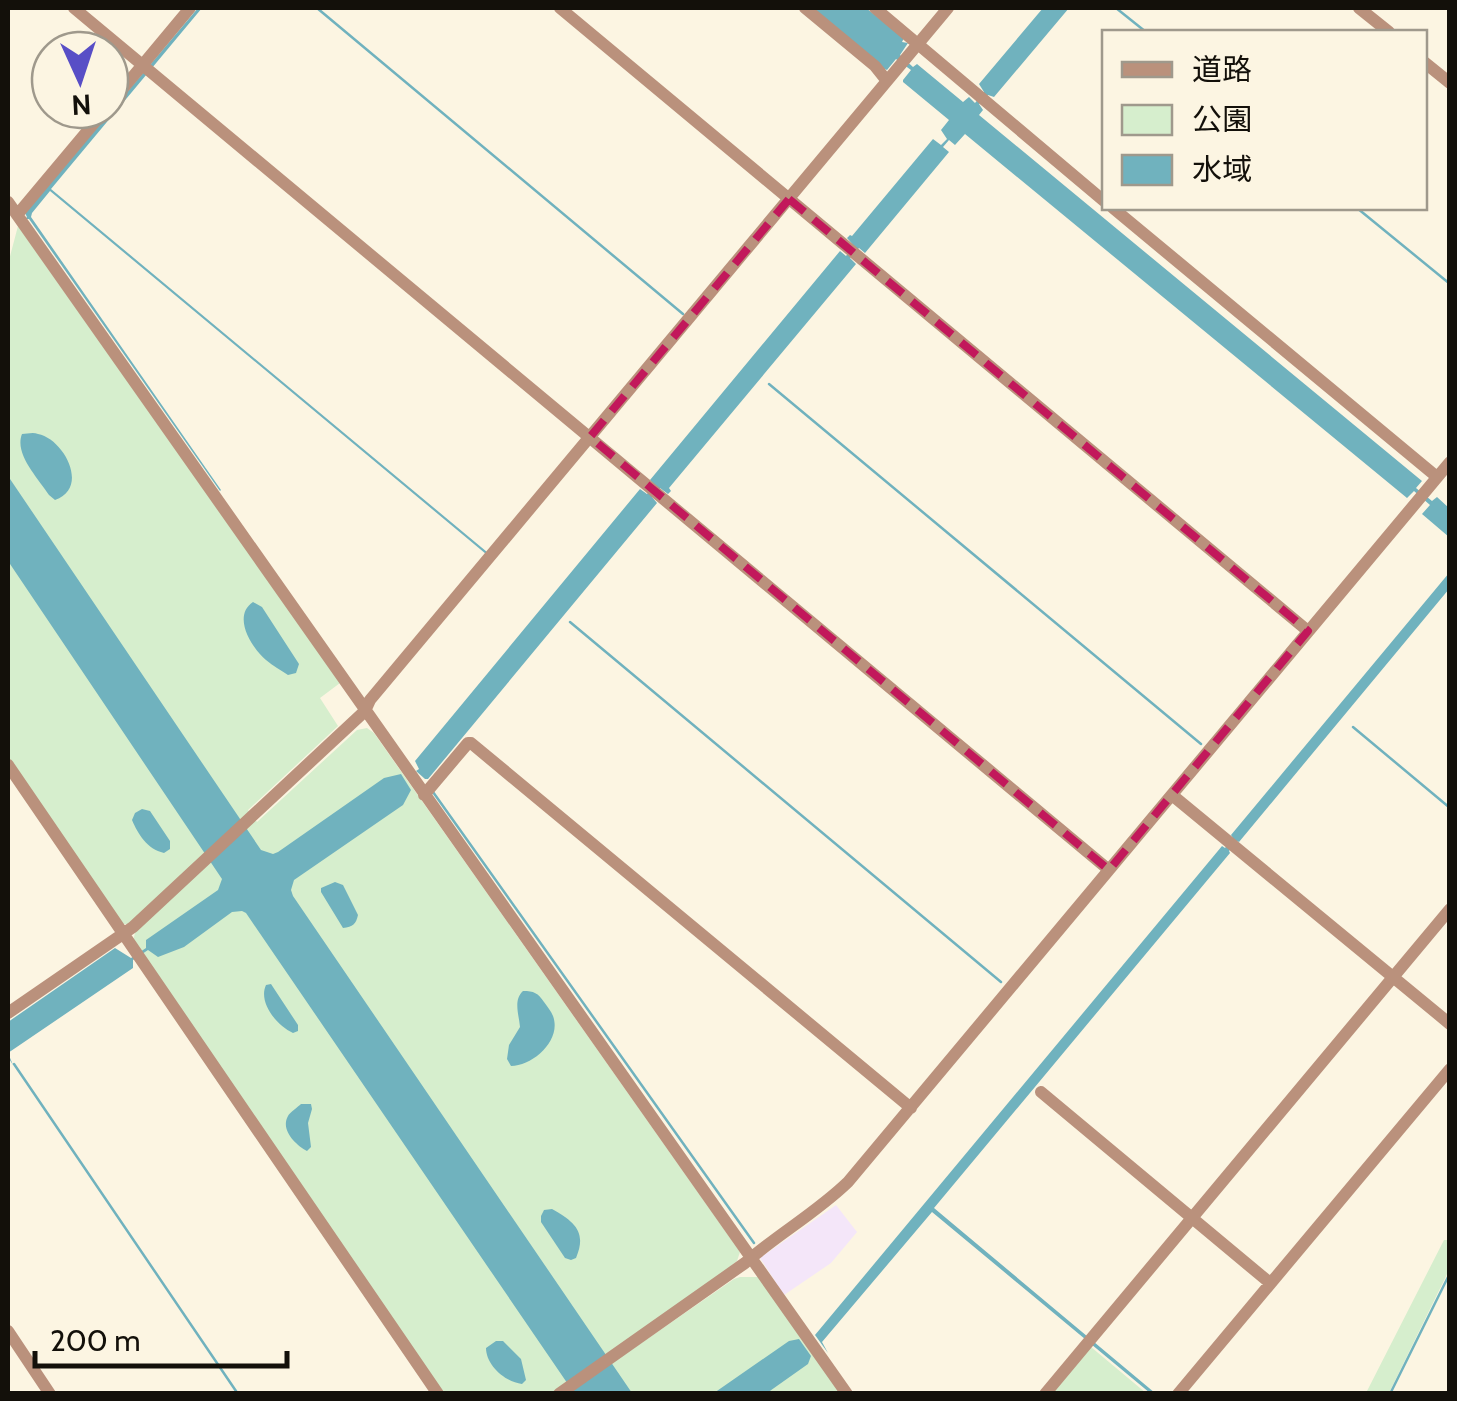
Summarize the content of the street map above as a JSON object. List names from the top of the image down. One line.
{"legend":["道路","公園","水域"],"scale_bar":"200 m","north":"bottom"}
